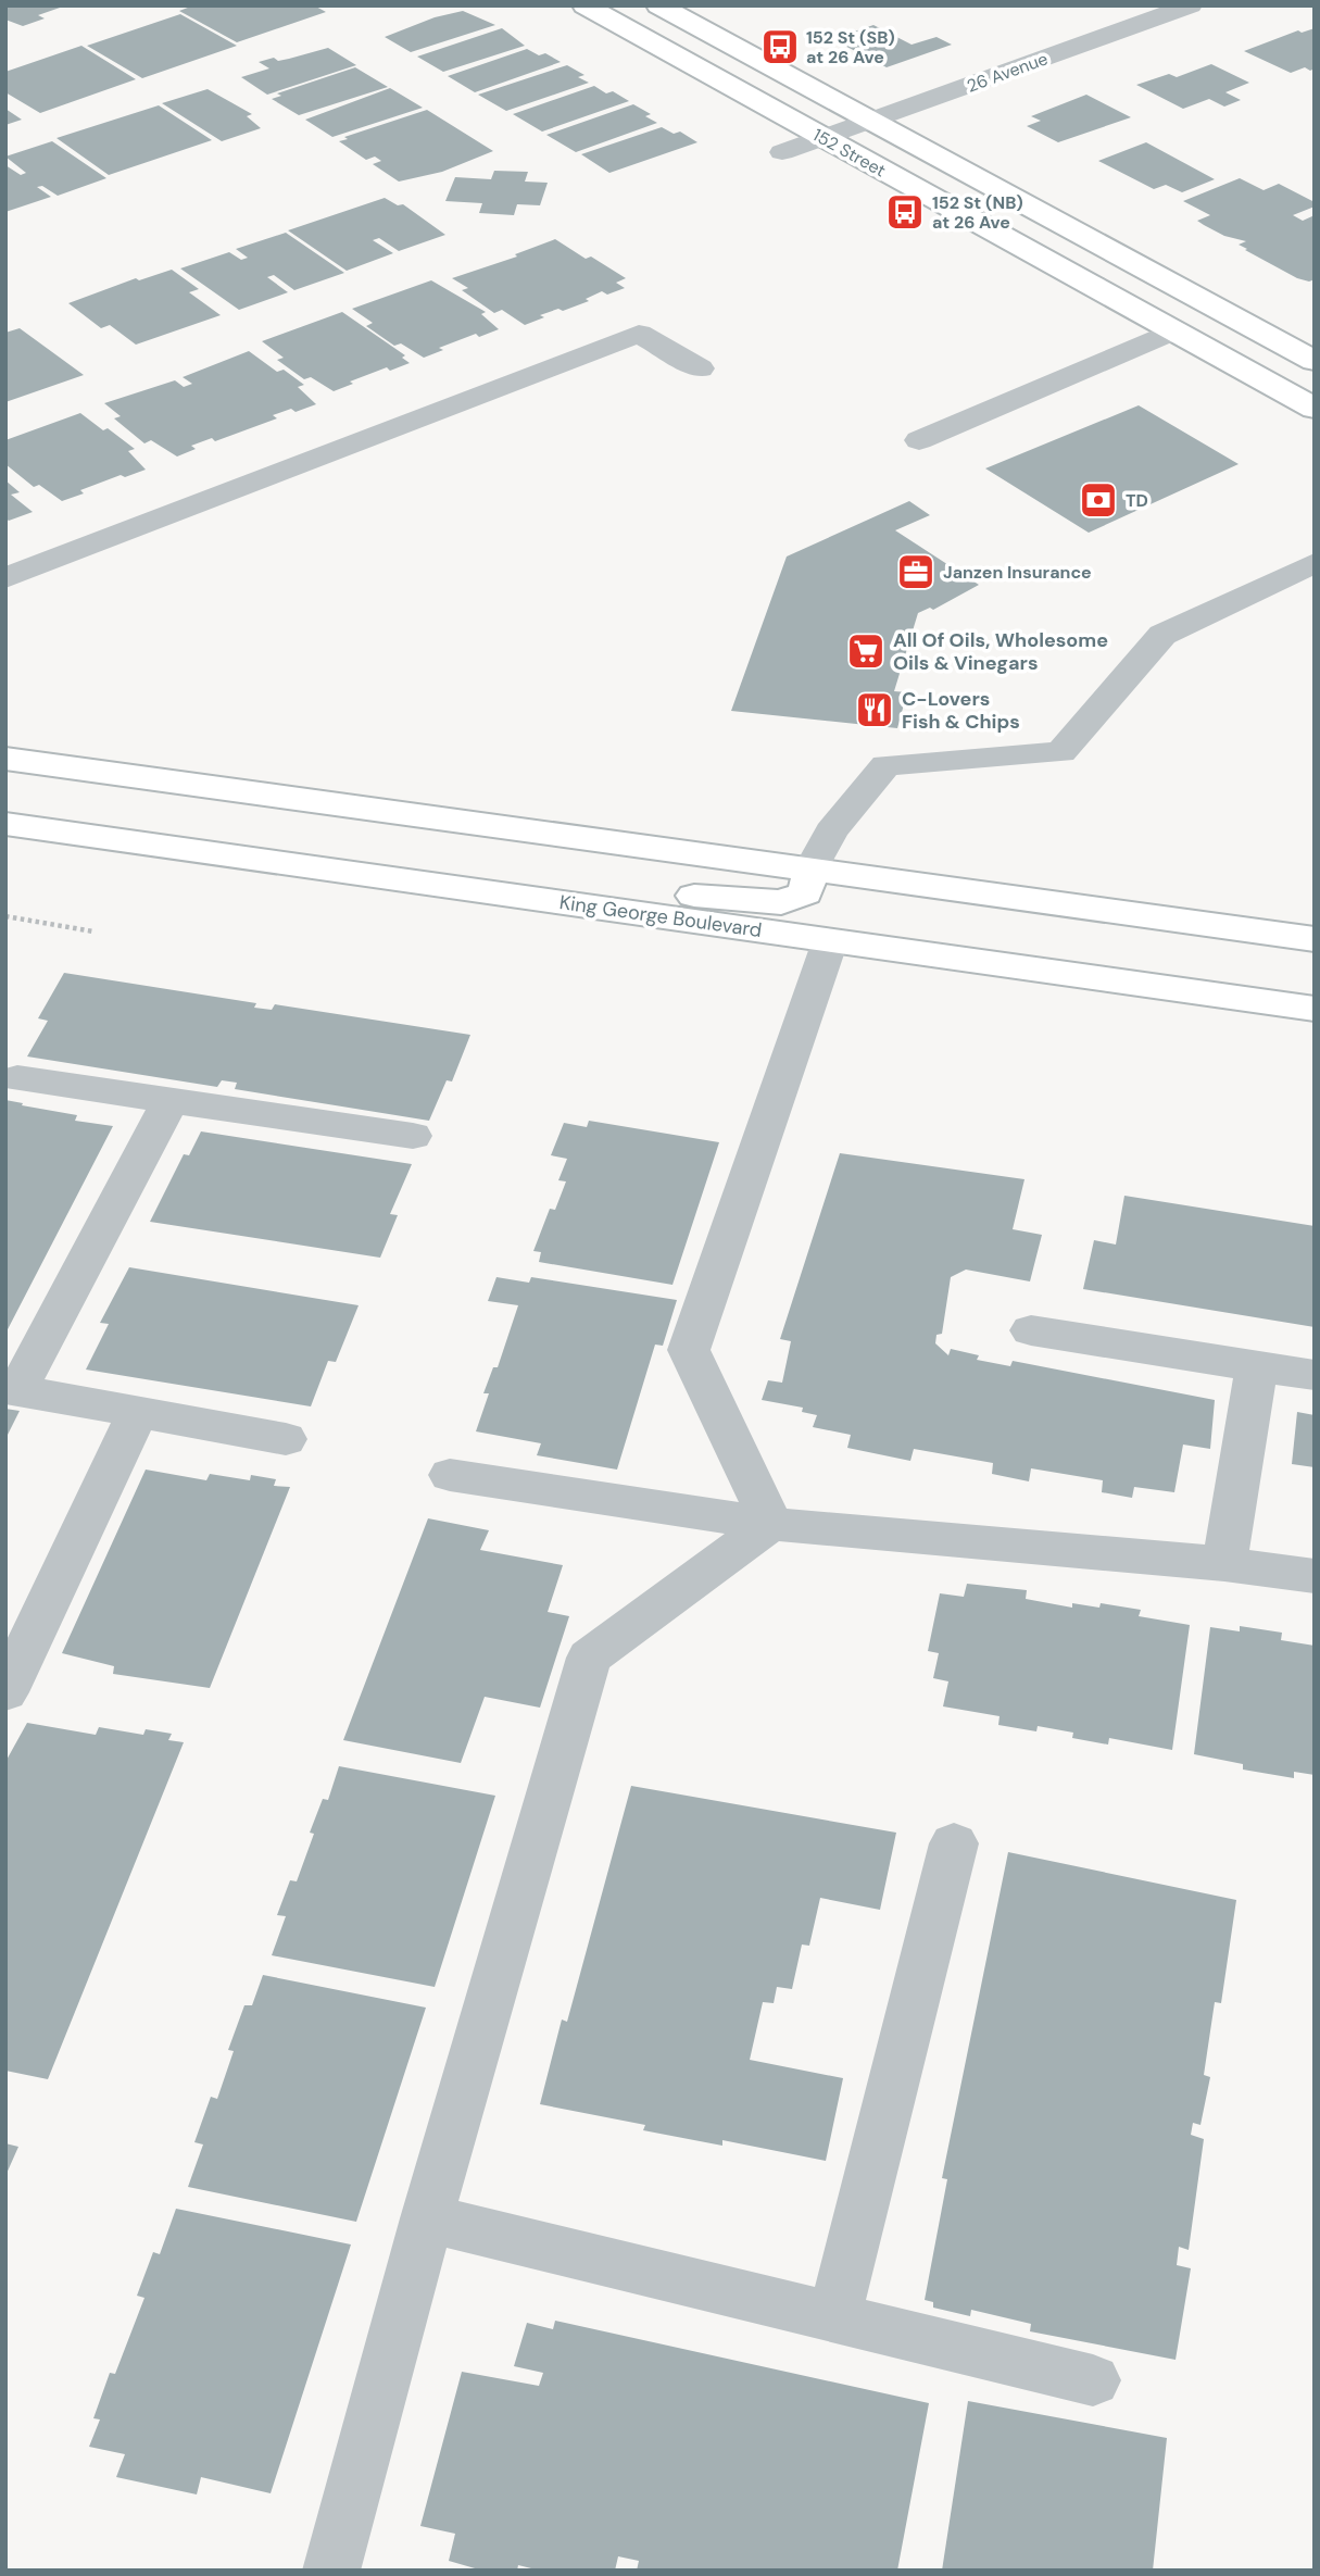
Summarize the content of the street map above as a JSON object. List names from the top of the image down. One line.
{"streets":{"main road":["152 Street","King George Boulevard"],"street":["26 Avenue"]},"crossings":[["26 Avenue","152 Street"]],"places":{"bus stop":["152 St (SB) at 26 Ave","152 St (NB) at 26 Ave"],"bank":["TD"],"office":["Janzen Insurance"],"supermarket":["All Of Oils, Wholesome Oils & Vinegars"],"restaurant":["C-Lovers Fish & Chips"]}}
